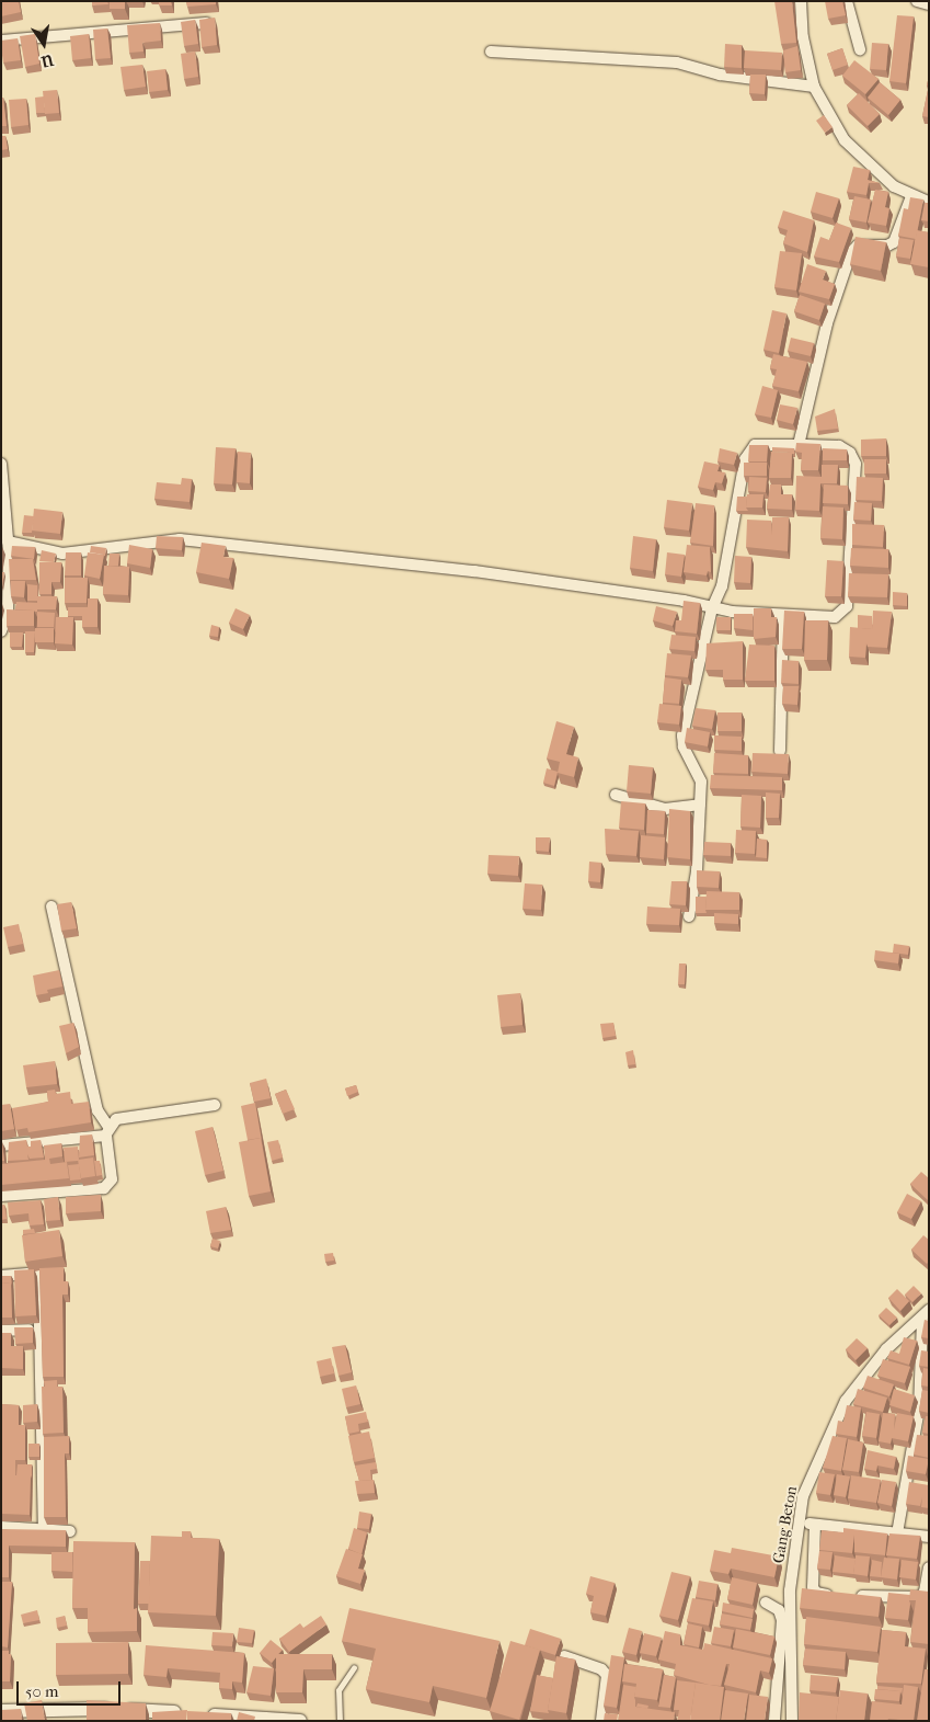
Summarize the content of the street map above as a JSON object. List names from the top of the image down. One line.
{"streets":{"street":["Gang Beton"]},"scale_bar":"50 m","north":"bottom"}
